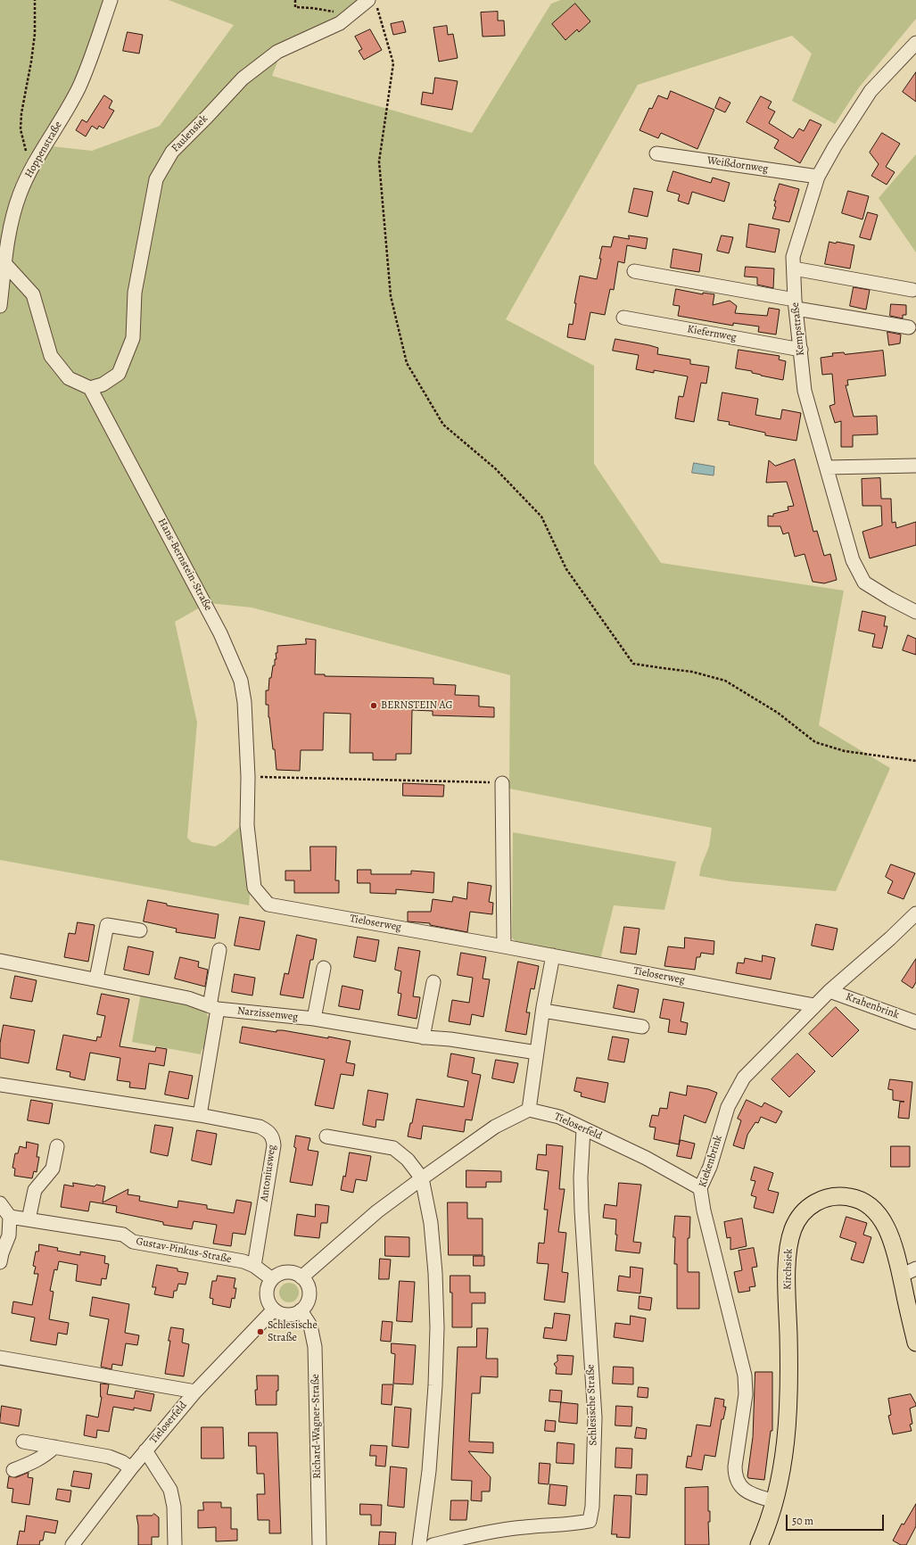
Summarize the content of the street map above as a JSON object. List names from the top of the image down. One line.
{"streets":{"main road":["Kirchsiek"],"street":["Faulensiek","Hoppenstraße","Weißdornweg","Kempstraße","Kiefernweg","Hans-Bernstein-Straße","Tieloserweg","Krahenbrink","Narzissenweg","Tieloserfeld","Kiekenbrink","Antoniusweg","Gustav-Pinkus-Straße","Schlesische Straße","Richard-Wagner-Straße"]},"crossings":[["Faulensiek","Hans-Bernstein-Straße"],["Weißdornweg","Kempstraße"],["Kempstraße","Kiefernweg"],["Hans-Bernstein-Straße","Tieloserweg"],["Tieloserweg","Kiekenbrink"],["Krahenbrink","Kiekenbrink"],["Tieloserfeld","Kiekenbrink"],["Tieloserfeld","Gustav-Pinkus-Straße"],["Tieloserfeld","Schlesische Straße"],["Tieloserfeld","Richard-Wagner-Straße"],["Kiekenbrink","Kirchsiek"],["Antoniusweg","Gustav-Pinkus-Straße"],["Gustav-Pinkus-Straße","Richard-Wagner-Straße"]],"places":["BERNSTEIN AG","Schlesische Straße"],"scale_bar":"50 m"}
